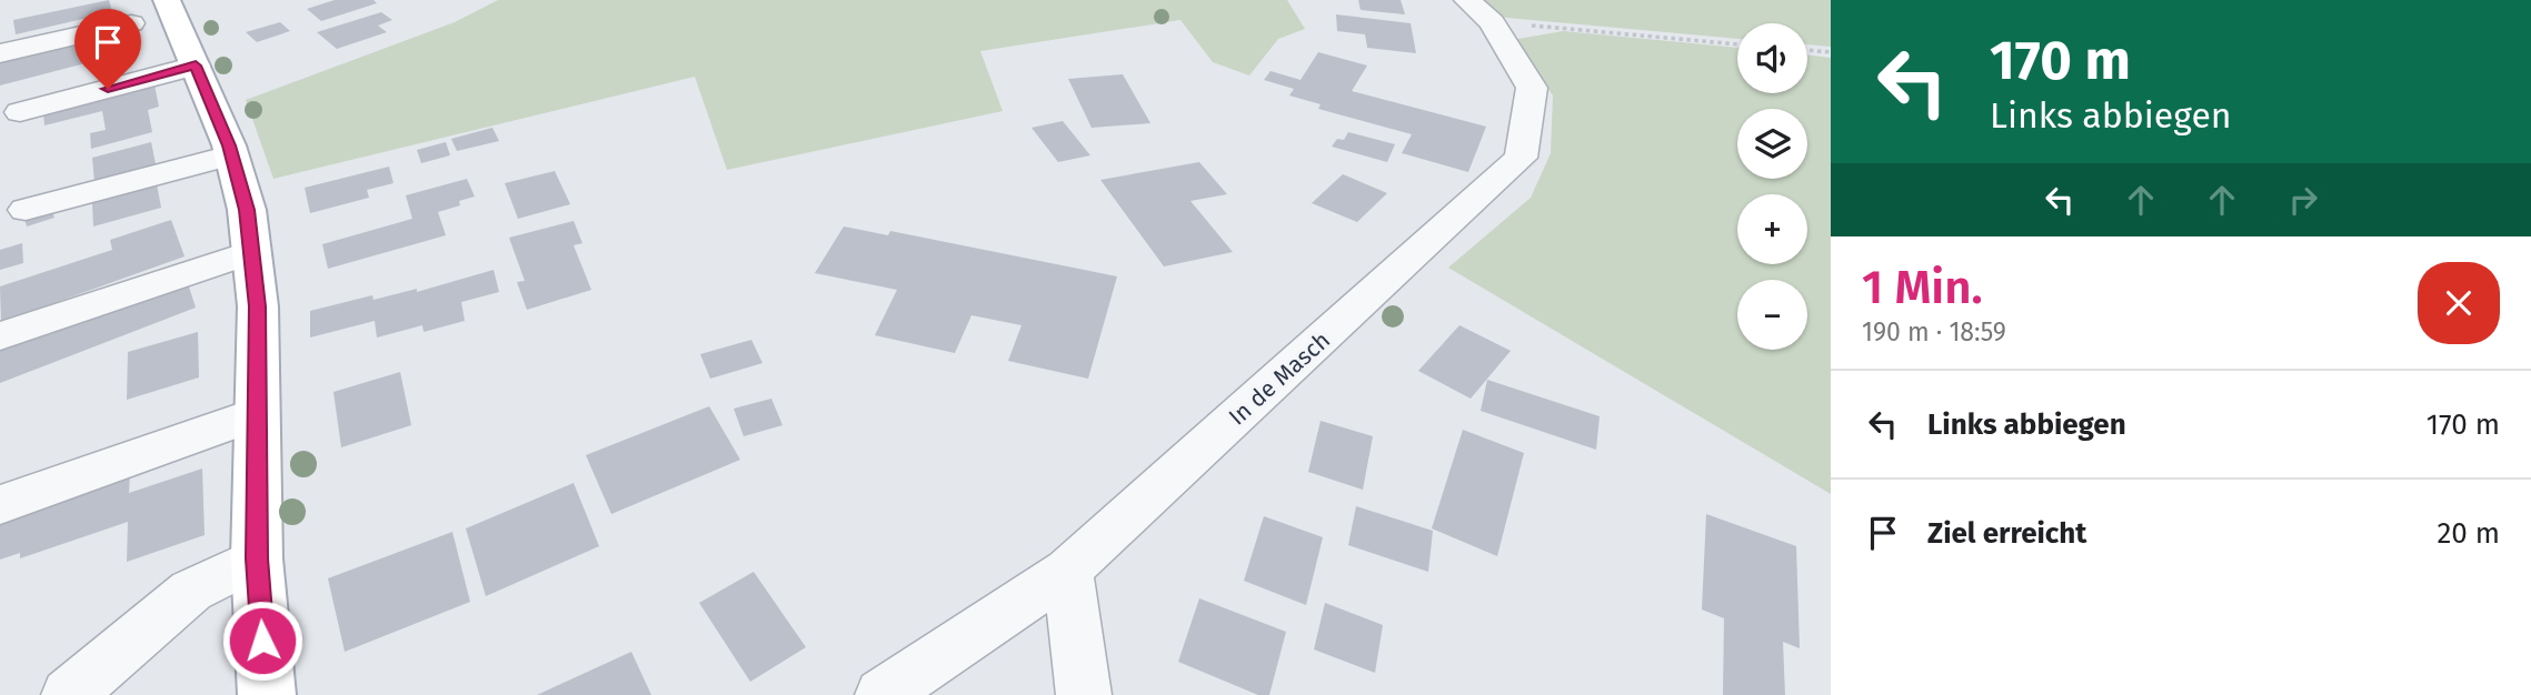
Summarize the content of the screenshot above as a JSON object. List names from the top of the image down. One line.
{"streets":{"street":["In de Masch"]},"page":{"turn":["170 m","Links abbiegen"],"map_buttons":["+","−"],"heading":["1 Min.","190 m · 18:59"],"list":[{"name":"Links abbiegen","value":"170 m"},{"name":"Ziel erreicht","value":"20 m"}]}}
